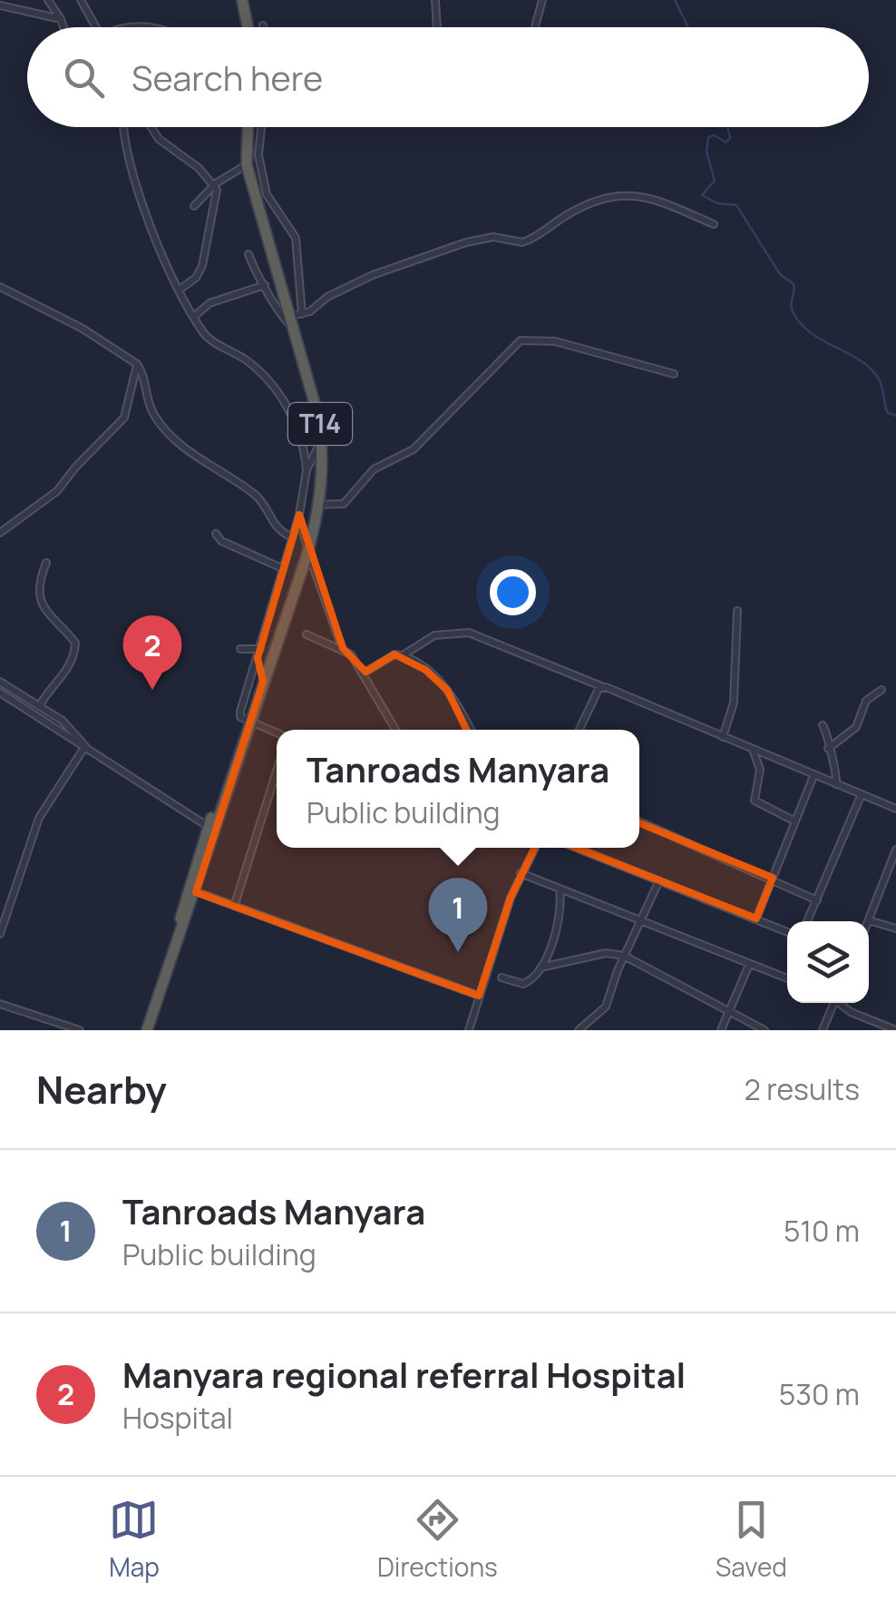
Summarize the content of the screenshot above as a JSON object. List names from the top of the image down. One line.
{"streets":{"highway":["T14"]},"page":{"search":"Search here","pins":["2","1"],"popup":["Tanroads Manyara","Public building"],"heading":["Nearby","2 results"],"list":[{"mark":"1","name":"Tanroads Manyara","note":"Public building","value":"510 m"},{"mark":"2","name":"Manyara regional referral Hospital","note":"Hospital","value":"530 m"}],"nav":["Map","Directions","Saved"]}}
